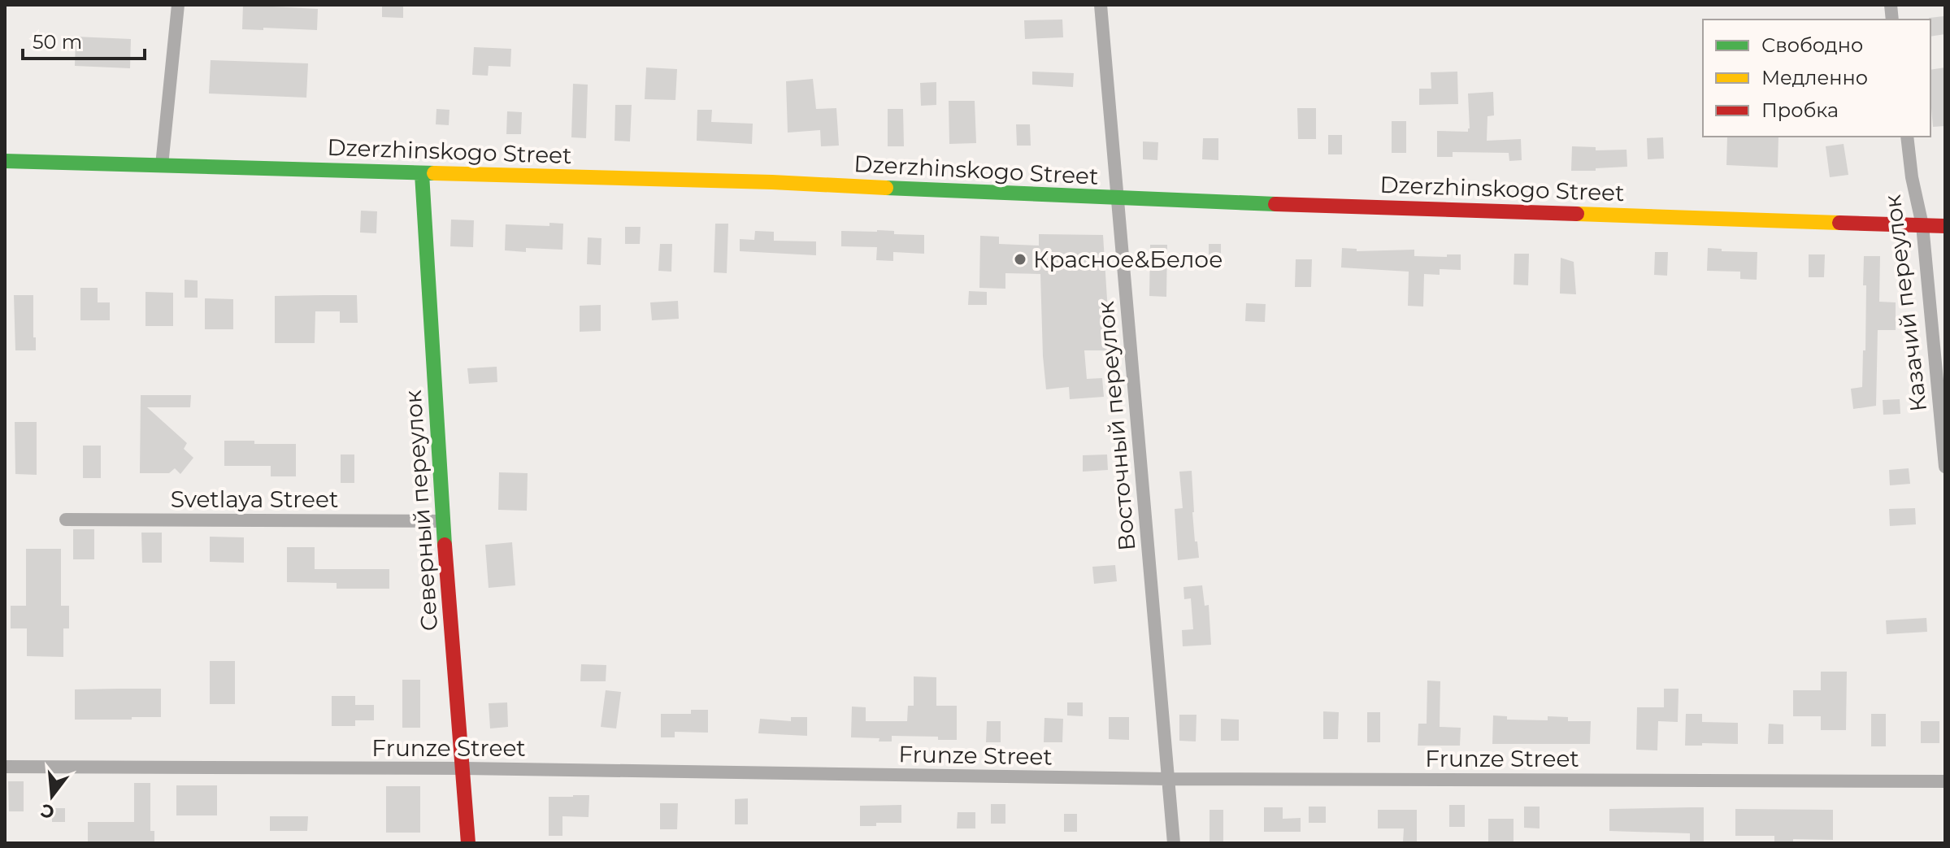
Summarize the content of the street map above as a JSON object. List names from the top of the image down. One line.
{"streets":{"street":["Dzerzhinskogo Street","Казачий переулок","Восточный переулок","Svetlaya Street","Северный переулок","Frunze Street"]},"crossings":[["Dzerzhinskogo Street","Казачий переулок"],["Dzerzhinskogo Street","Восточный переулок"],["Dzerzhinskogo Street","Северный переулок"],["Восточный переулок","Frunze Street"],["Svetlaya Street","Северный переулок"],["Северный переулок","Frunze Street"]],"places":["Красное&Белое"],"legend":["Свободно","Медленно","Пробка"],"scale_bar":"50 m","north":"bottom"}
